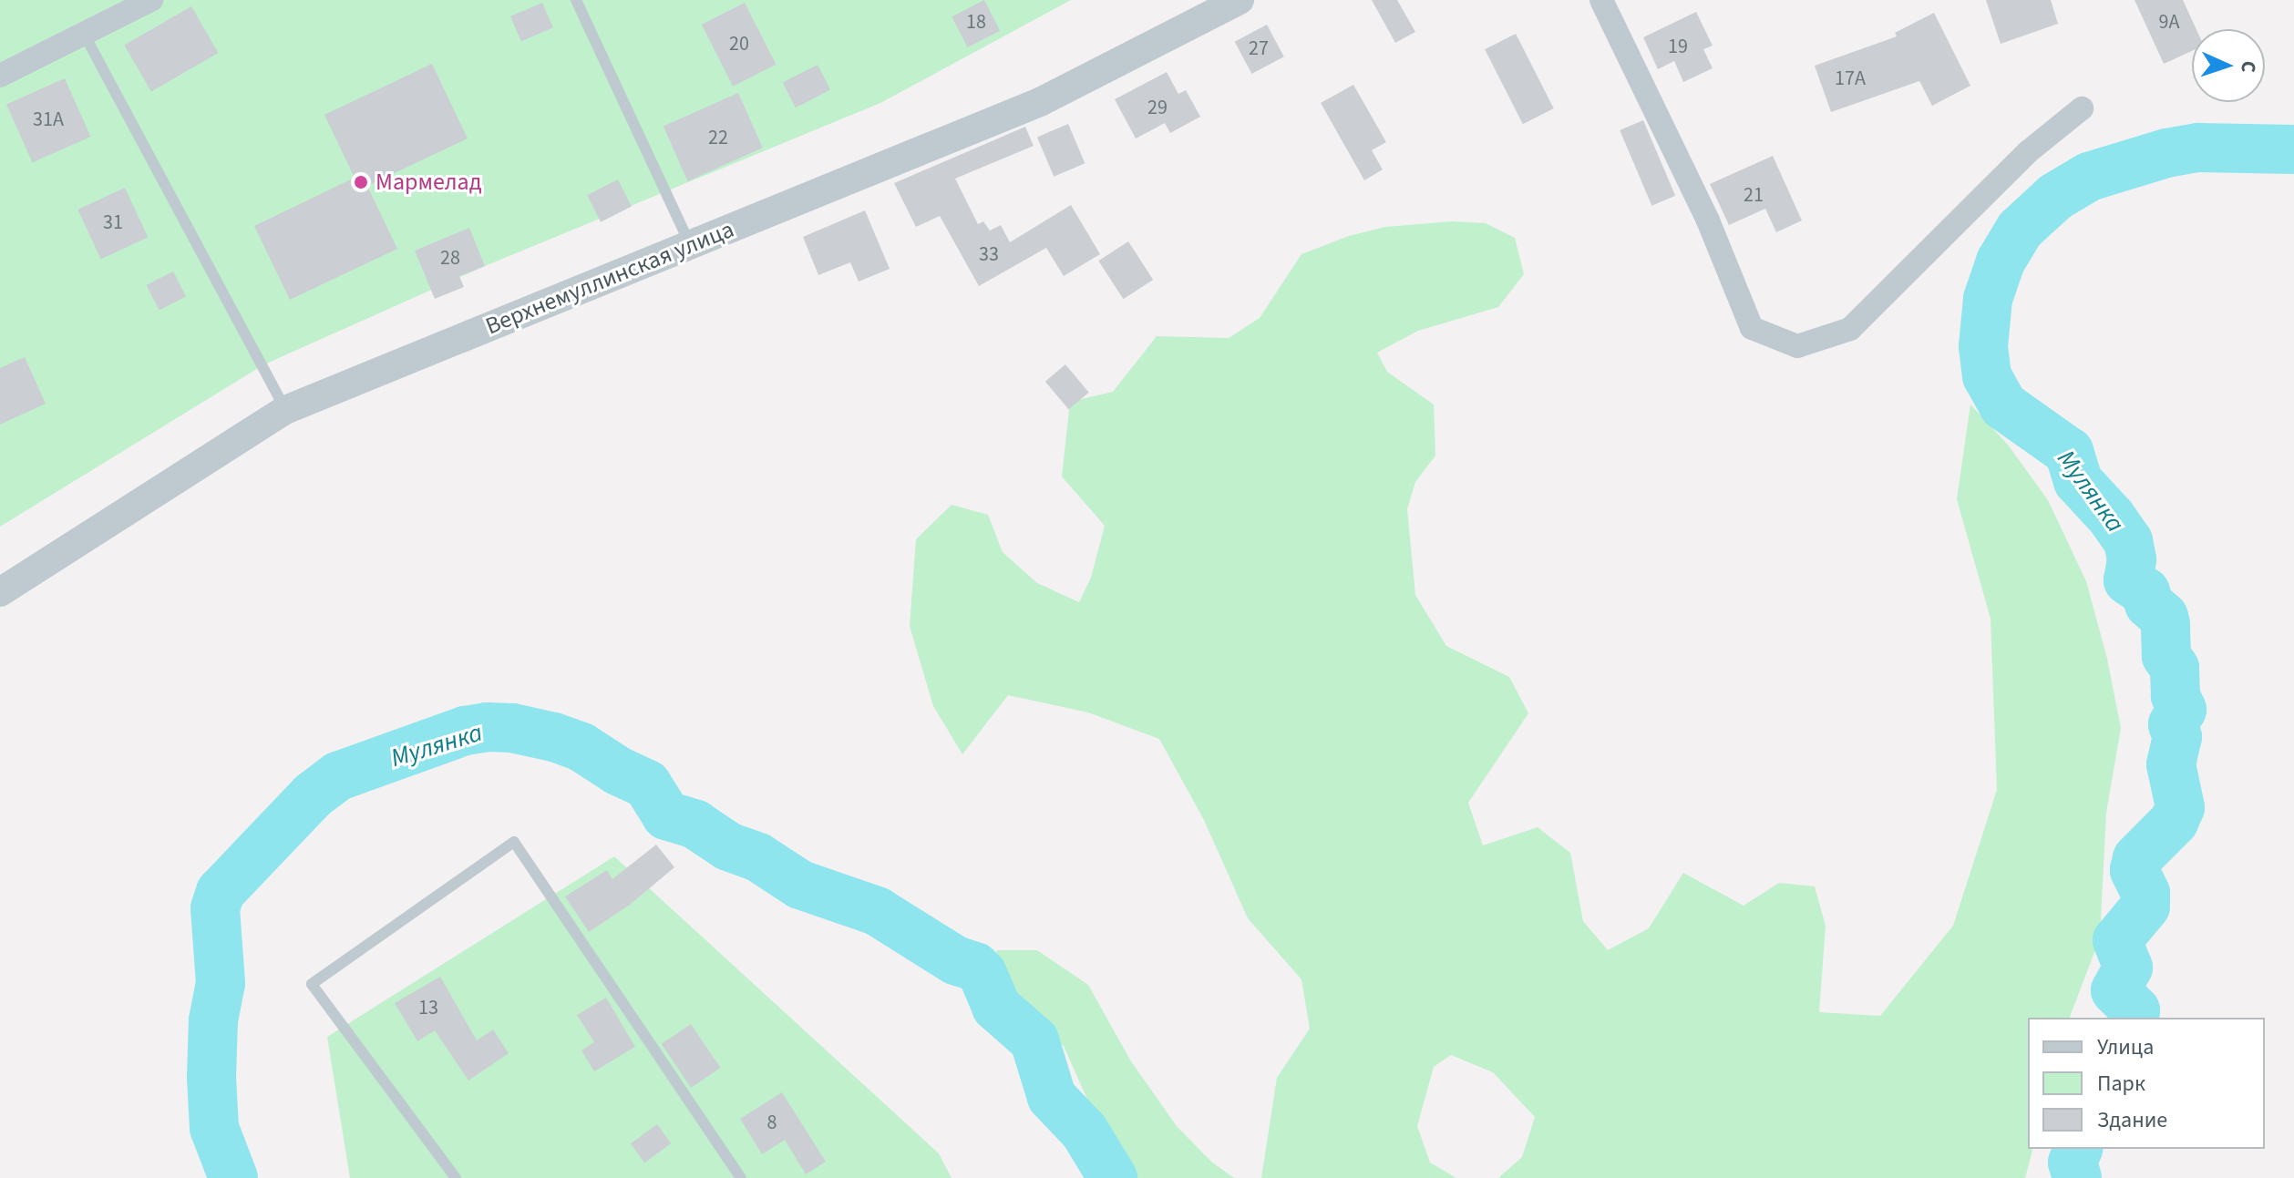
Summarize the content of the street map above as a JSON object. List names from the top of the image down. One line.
{"streets":{"street":["Верхнемуллинская улица"]},"water":["Мулянка"],"places":["Мармелад"],"house_numbers":["18","9А","20","19","27","17А","29","31А","22","21","31","33","28","13","8"],"legend":["Улица","Парк","Здание"],"north":"right"}
